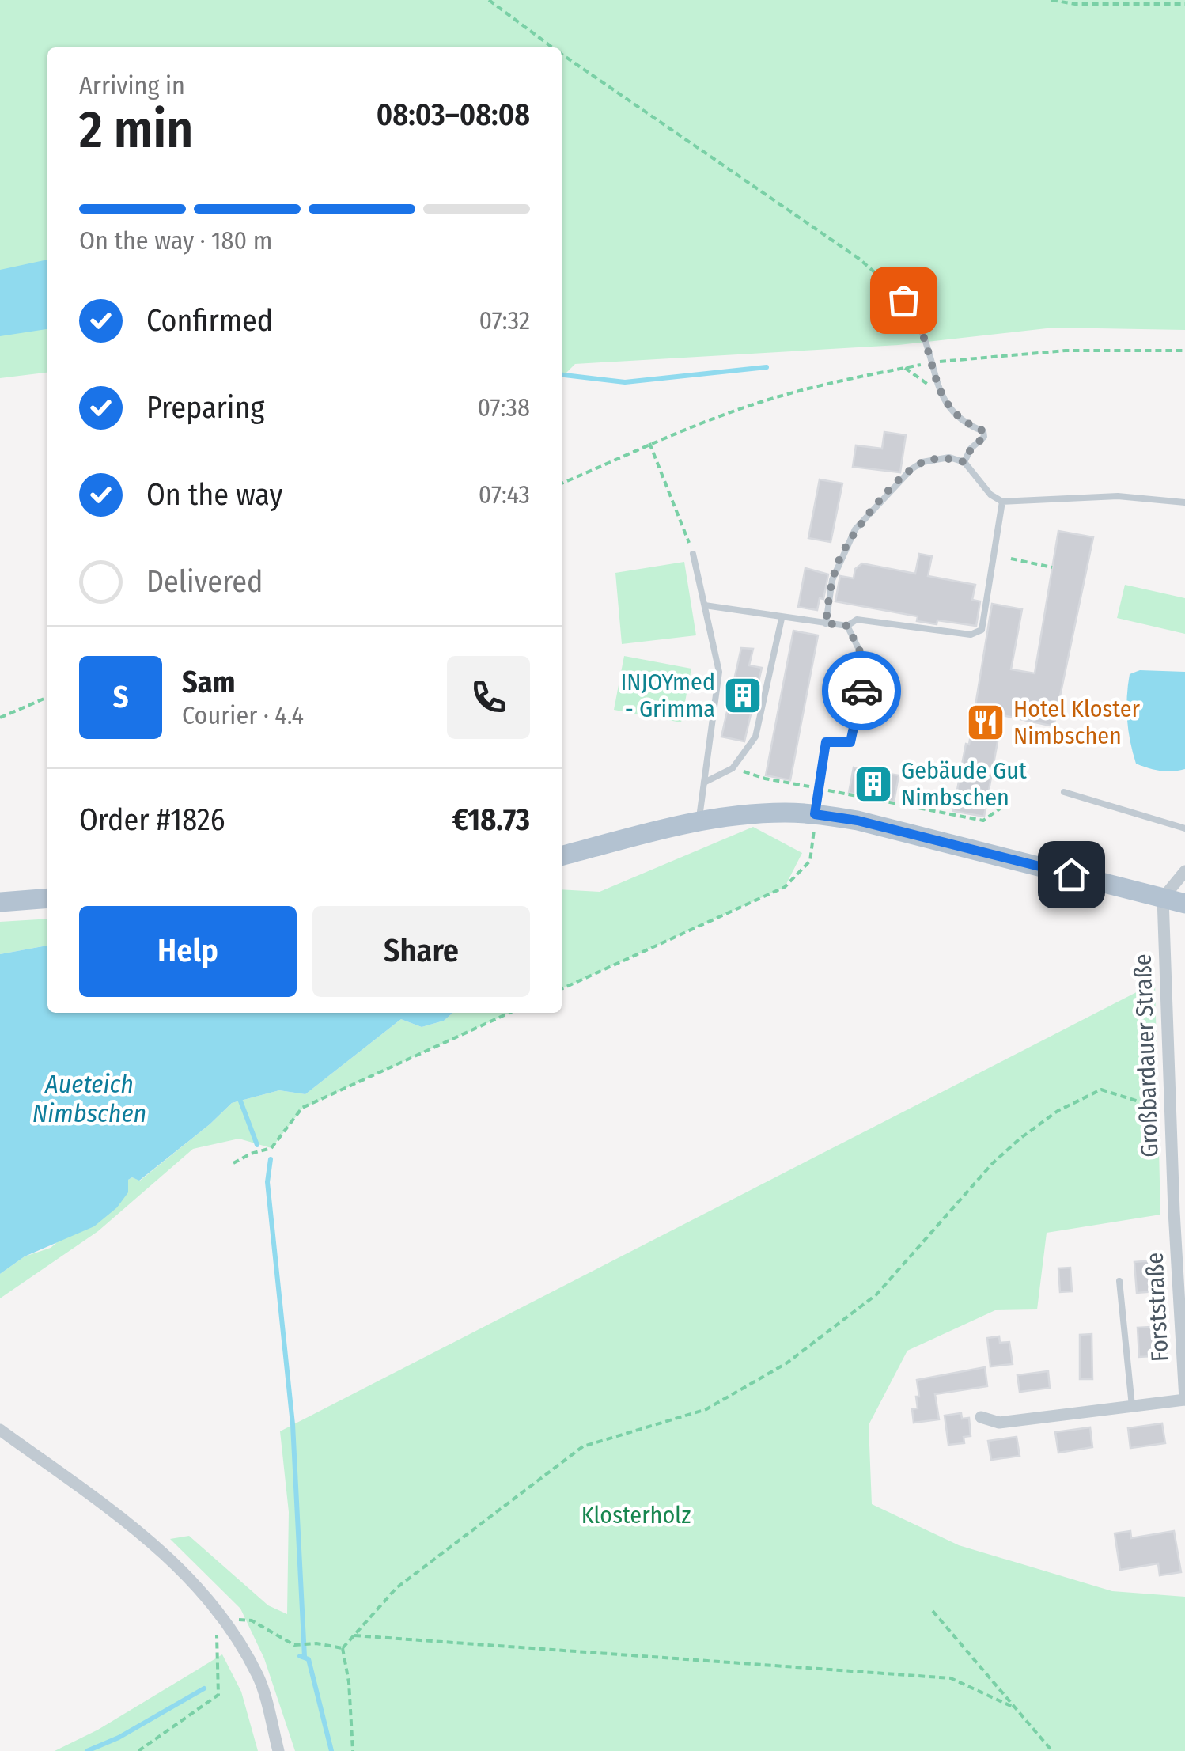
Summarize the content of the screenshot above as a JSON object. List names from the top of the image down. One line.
{"streets":{"street":["Großbardauer Straße","Forststraße"]},"crossings":[["Großbardauer Straße","Forststraße"]],"water":["Aueteich Nimbschen"],"parks":["Klosterholz"],"places":{"building":["INJOYmed - Grimma","Gebäude Gut Nimbschen"],"restaurant":["Hotel Kloster Nimbschen"]},"page":{"heading":["2 min","Arriving in","08:03–08:08"],"panel":["Sam","Courier · 4.4","Order #1826","€18.73"],"bar":"On the way · 180 m","list":[["Confirmed","07:32"],["Preparing","07:38"],["On the way","07:43"],"Delivered"],"round":"S","buttons":["Help","Share"]}}
